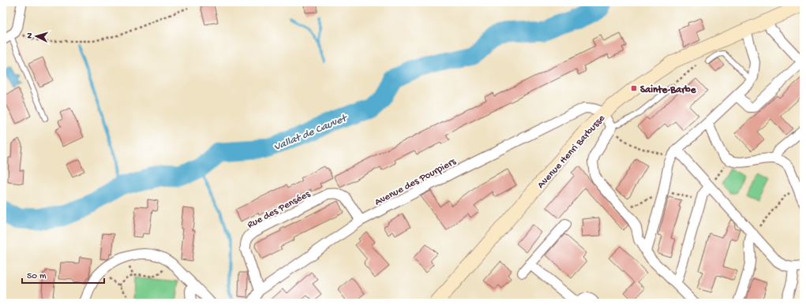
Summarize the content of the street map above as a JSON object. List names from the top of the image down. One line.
{"streets":{"main road":["Avenue Henri Barbusse"],"street":["Avenue des Pourpiers","Rue des Pensées"]},"crossings":[["Avenue Henri Barbusse","Avenue des Pourpiers"],["Avenue des Pourpiers","Rue des Pensées"]],"water":["Vallat de Cauvet"],"places":{"transit":["Sainte-Barbe"]},"scale_bar":"50 m","north":"left"}
